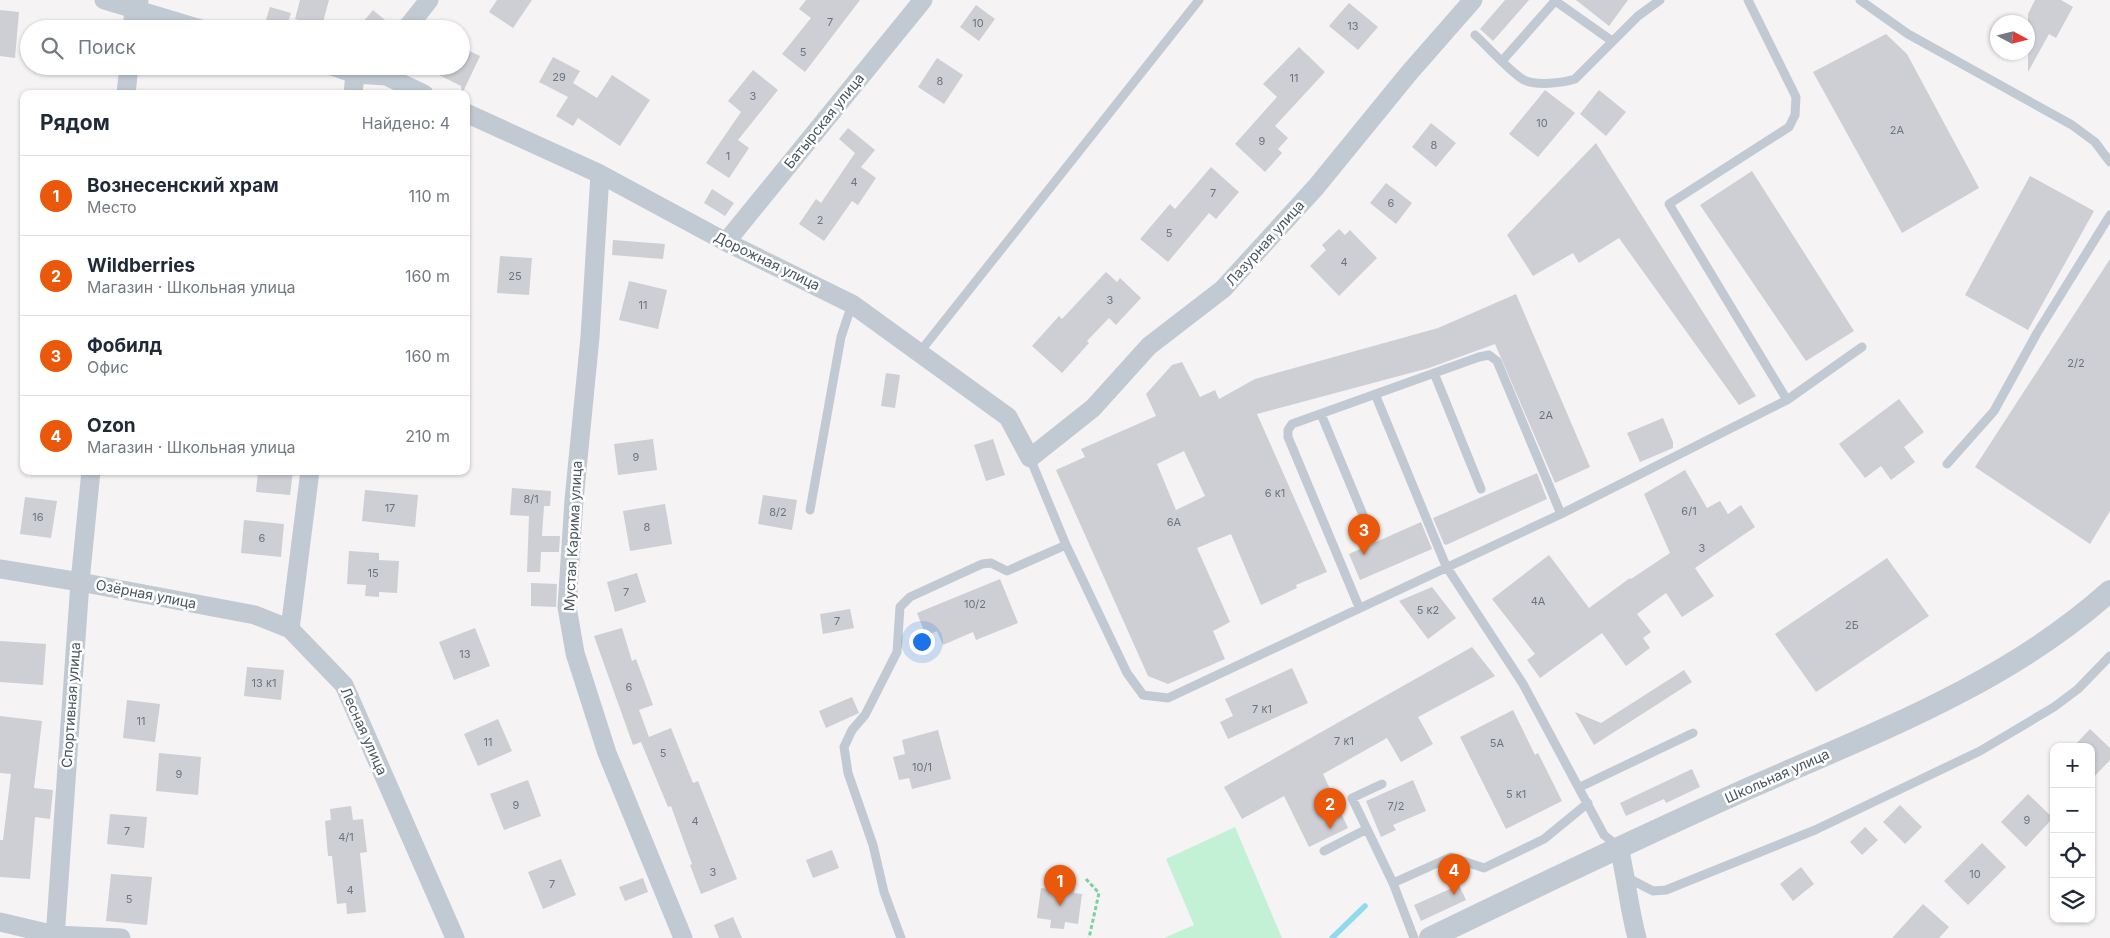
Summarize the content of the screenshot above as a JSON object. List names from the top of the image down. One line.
{"streets":{"street":["Батырская улица","Лазурная улица","Дорожная улица","Мустая Карима улица","Озёрная улица","Спортивная улица","Лесная улица","Школьная улица"]},"crossings":[["Батырская улица","Дорожная улица"],["Лазурная улица","Дорожная улица"],["Дорожная улица","Мустая Карима улица"],["Озёрная улица","Спортивная улица"],["Озёрная улица","Лесная улица"]],"house_numbers":["7","10","13","5","29","11","8","3","10","2А","9","8","1","4","7","6","2","5","4","25","3","11","2/2","2А","9","6 к1","8/1","17","6/1","8/2","16","6А","8","6","3","15","7","4А","10/2","5 к2","7","2Б","13","13 к1","6","7 к1","11","7 к1","11","5А","5","10/1","9","5 к1","9","7/2","9","4","7","4/1","3","10","7","4","5"],"north":"right","page":{"search":"Поиск","heading":["Рядом","Найдено: 4"],"list":[{"mark":"1","name":"Вознесенский храм","note":"Место","value":"110 m"},{"mark":"2","name":"Wildberries","note":"Магазин · Школьная улица","value":"160 m"},{"mark":"3","name":"Фобилд","note":"Офис","value":"160 m"},{"mark":"4","name":"Ozon","note":"Магазин · Школьная улица","value":"210 m"}],"pins":["3","2","4","1"],"map_buttons":["+","−"]}}
